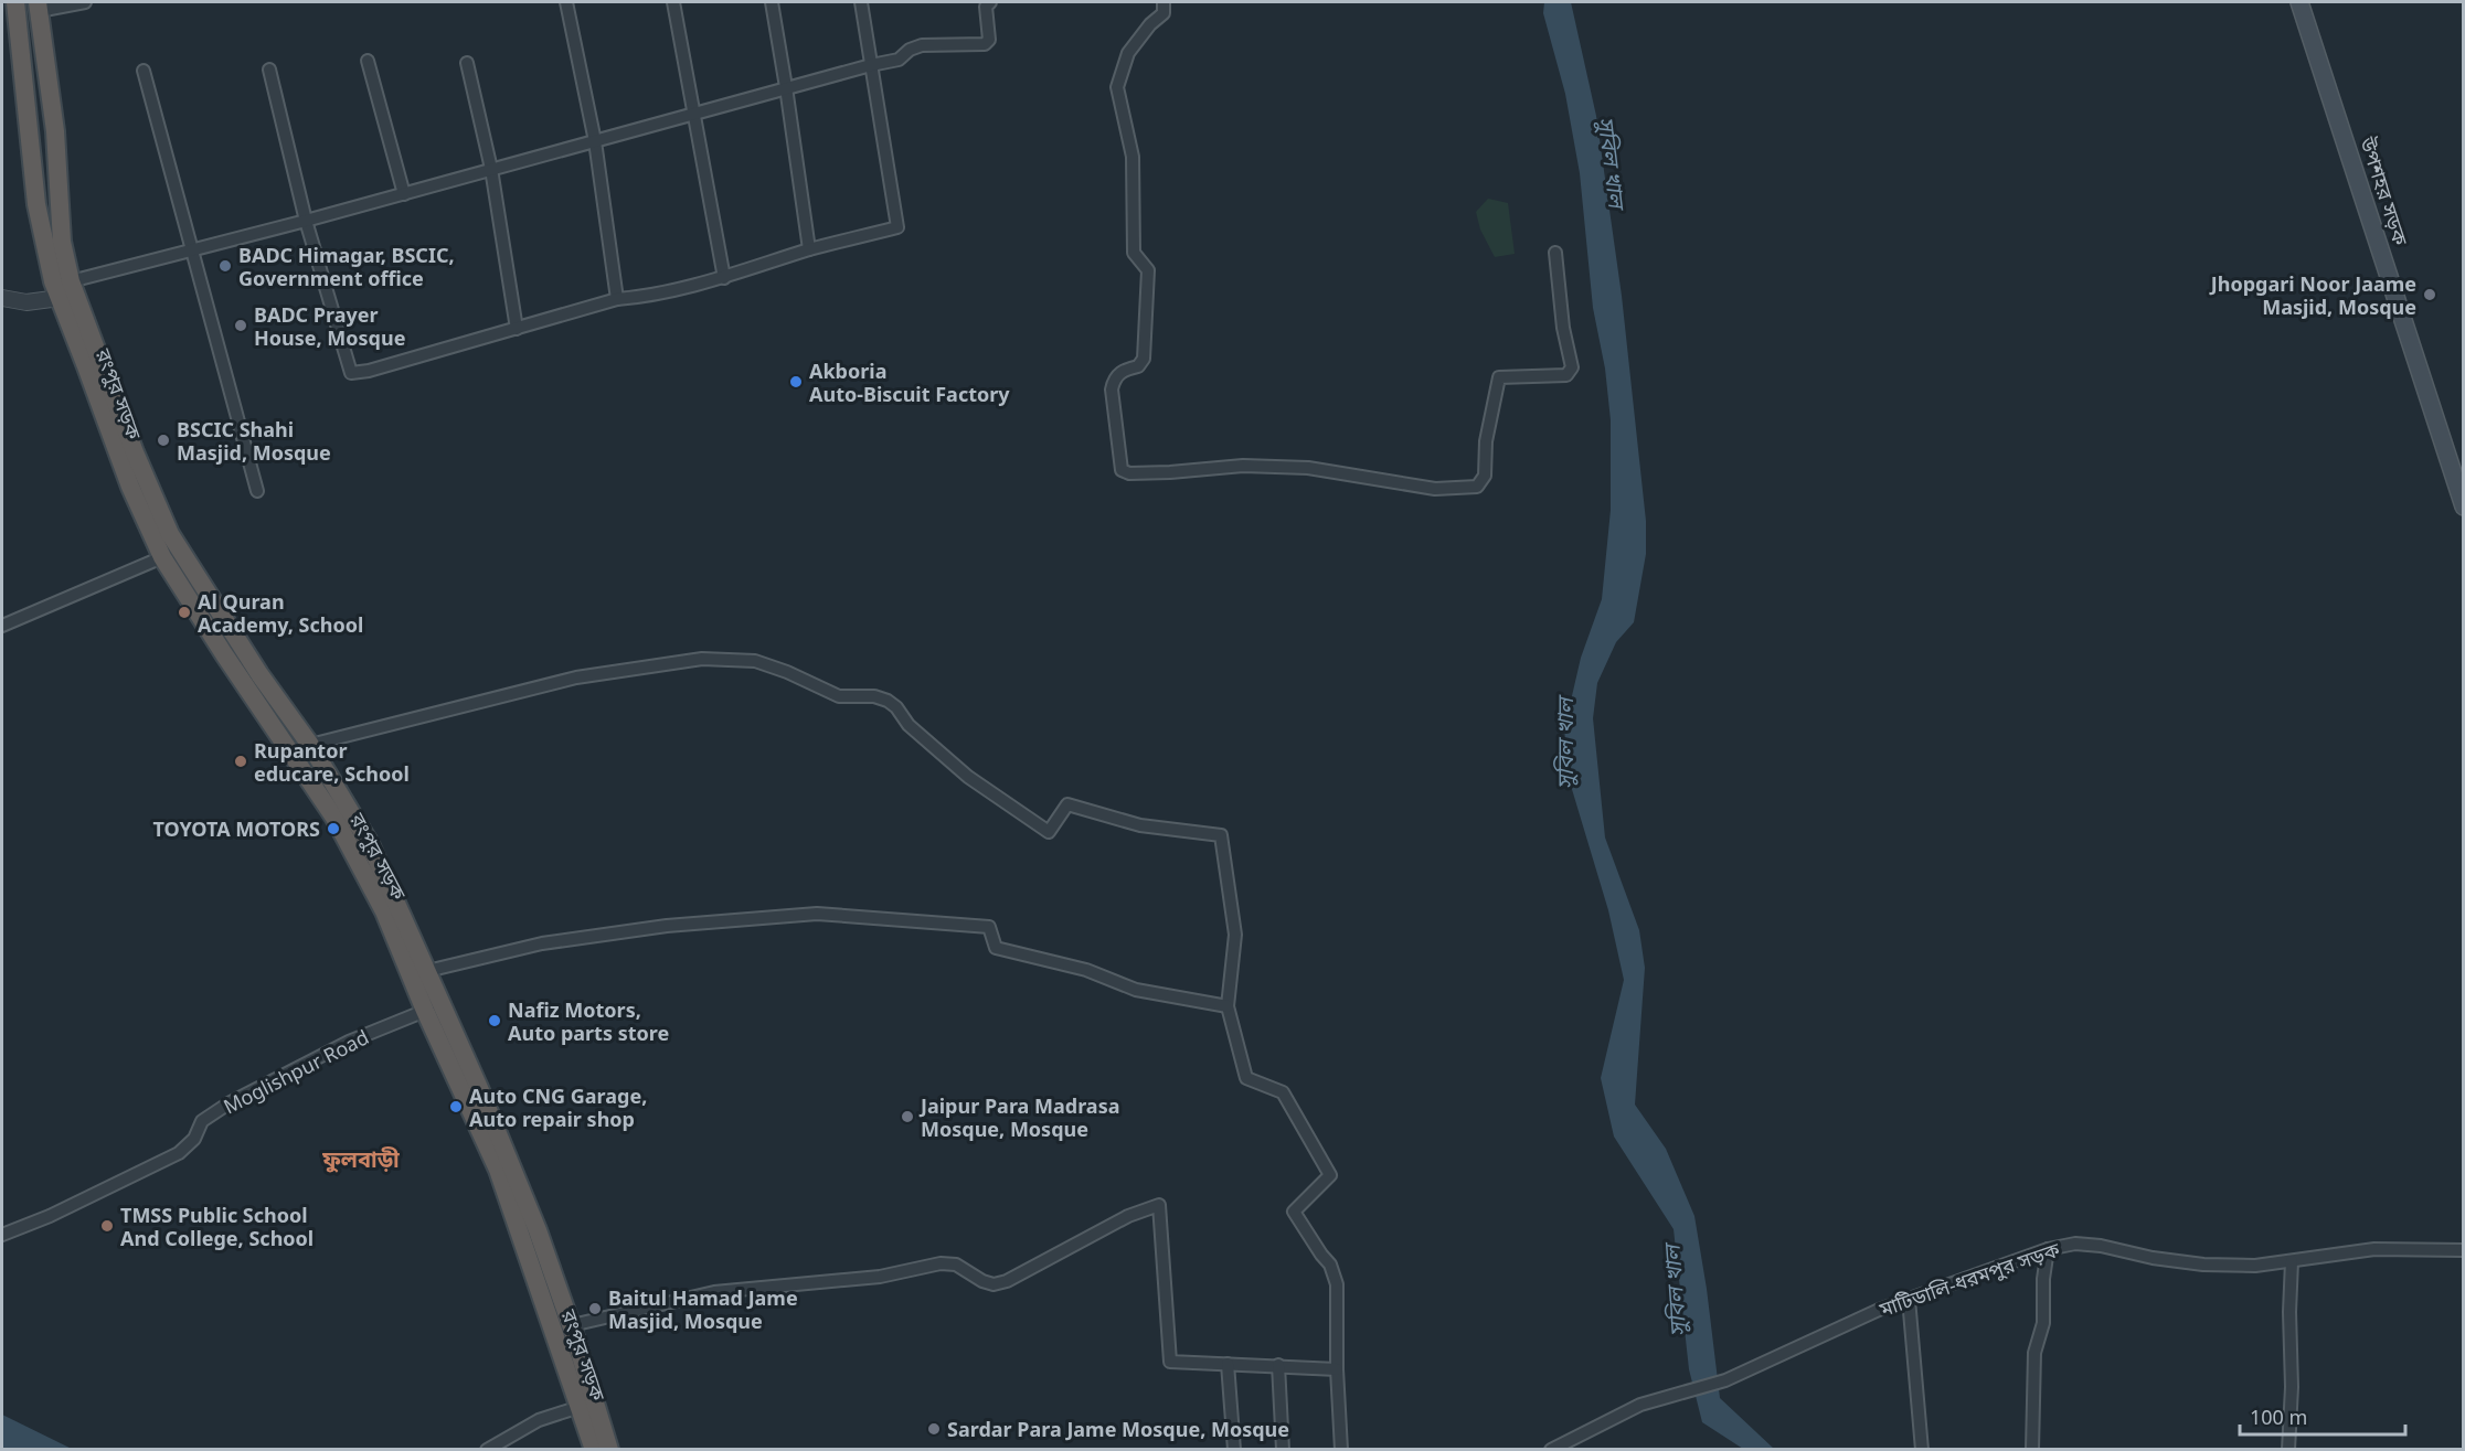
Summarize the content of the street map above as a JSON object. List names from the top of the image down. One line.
{"streets":{"highway":["রংপুর সড়ক"],"main road":["উপশহর সড়ক"],"street":["Moglishpur Road","মাটিডালি-ধরমপুর সড়ক"]},"crossings":[["রংপুর সড়ক","Moglishpur Road"]],"districts":["ফুলবাড়ী"],"water":["সুবিল খাল"],"places":["BADC Himagar, BSCIC, Government office","Jhopgari Noor Jaame Masjid, Mosque","BADC Prayer House, Mosque","Akboria Auto-Biscuit Factory","BSCIC Shahi Masjid, Mosque","Al Quran Academy, School","Rupantor educare, School","TOYOTA MOTORS","Nafiz Motors, Auto parts store","Auto CNG Garage, Auto repair shop","Jaipur Para Madrasa Mosque, Mosque","TMSS Public School And College, School","Baitul Hamad Jame Masjid, Mosque","Sardar Para Jame Mosque, Mosque"],"scale_bar":"100 m"}
